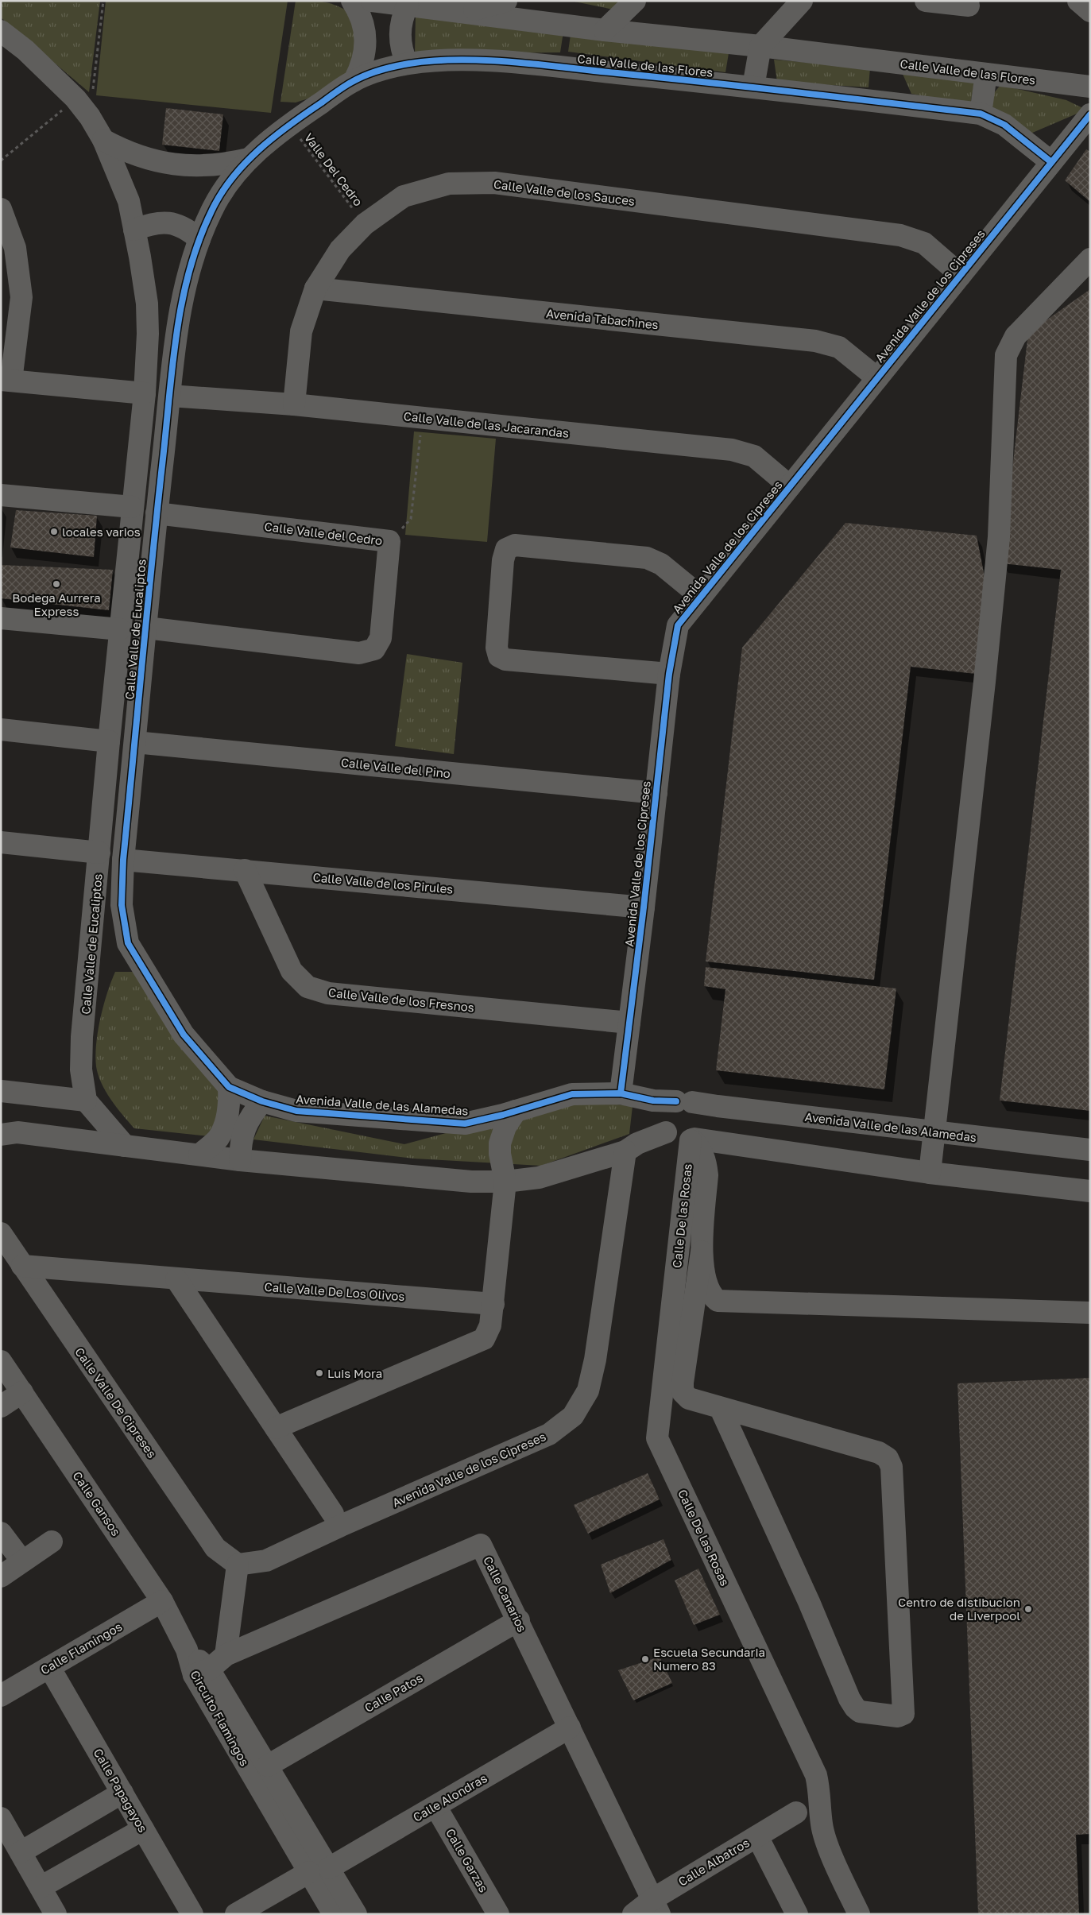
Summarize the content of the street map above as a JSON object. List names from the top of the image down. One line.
{"streets":{"street":["Calle Valle de las Flores","Calle Valle de los Sauces","Avenida Valle de los Cipreses","Avenida Tabachines","Calle Valle de las Jacarandas","Calle Valle del Cedro","Calle Valle de Eucaliptos","Calle Valle del Pino","Calle Valle de los Pirules","Calle Valle de los Fresnos","Avenida Valle de las Alamedas","Calle De las Rosas","Calle Valle De Los Olivos","Calle Valle De Cipreses","Calle Gansos","Calle Canarios","Calle Flamingos","Calle Patos","Circuito Flamingos","Calle Papagayos","Calle Alondras","Calle Garzas","Calle Albatros"],"path":["Valle Del Cedro"]},"crossings":[["Calle Valle de las Flores","Valle Del Cedro"],["Calle Valle de las Flores","Avenida Valle de los Cipreses"],["Calle Valle de las Flores","Calle Valle de Eucaliptos"],["Valle Del Cedro","Calle Valle de los Sauces"],["Calle Valle de los Sauces","Avenida Valle de los Cipreses"],["Calle Valle de los Sauces","Avenida Tabachines"],["Calle Valle de los Sauces","Calle Valle de las Jacarandas"],["Avenida Valle de los Cipreses","Avenida Tabachines"],["Avenida Valle de los Cipreses","Calle Valle de las Jacarandas"],["Avenida Valle de los Cipreses","Calle Valle del Pino"],["Avenida Valle de los Cipreses","Calle Valle de los Pirules"],["Avenida Valle de los Cipreses","Calle Valle de los Fresnos"],["Avenida Valle de los Cipreses","Avenida Valle de las Alamedas"],["Avenida Valle de los Cipreses","Calle Valle De Cipreses"],["Calle Valle de las Jacarandas","Calle Valle de Eucaliptos"],["Calle Valle del Cedro","Calle Valle de Eucaliptos"],["Calle Valle de Eucaliptos","Calle Valle del Pino"],["Calle Valle de Eucaliptos","Calle Valle de los Pirules"],["Calle Valle de Eucaliptos","Avenida Valle de las Alamedas"],["Calle Valle de los Pirules","Calle Valle de los Fresnos"],["Avenida Valle de las Alamedas","Calle De las Rosas"],["Calle Valle De Los Olivos","Calle Valle De Cipreses"],["Calle Gansos","Calle Flamingos"],["Calle Gansos","Circuito Flamingos"],["Calle Canarios","Calle Patos"],["Calle Canarios","Circuito Flamingos"],["Calle Canarios","Calle Alondras"],["Calle Canarios","Calle Albatros"],["Calle Flamingos","Calle Papagayos"],["Calle Patos","Circuito Flamingos"],["Circuito Flamingos","Calle Alondras"],["Calle Alondras","Calle Garzas"]],"places":["locales varios","Bodega Aurrera Express","Luis Mora","Centro de distibucion de Liverpool","Escuela Secundaria Numero 83"]}
